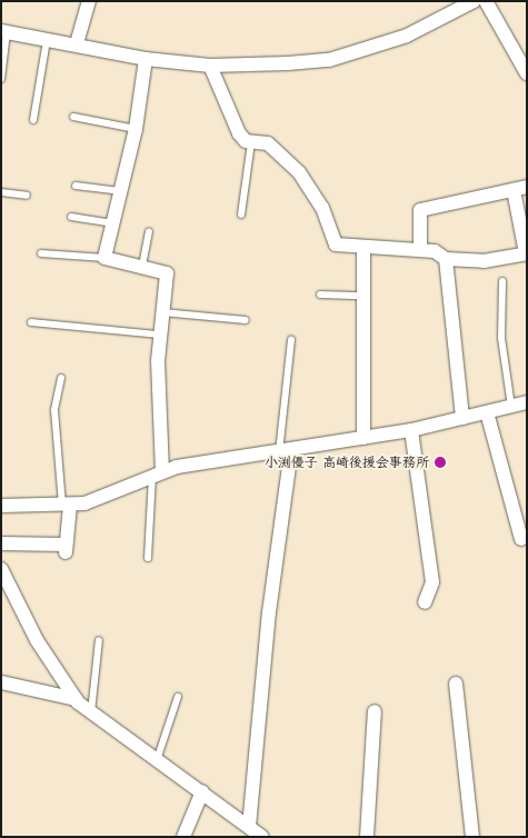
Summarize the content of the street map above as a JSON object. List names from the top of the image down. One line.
{"places":["小渕優子 高崎後援会事務所"]}
